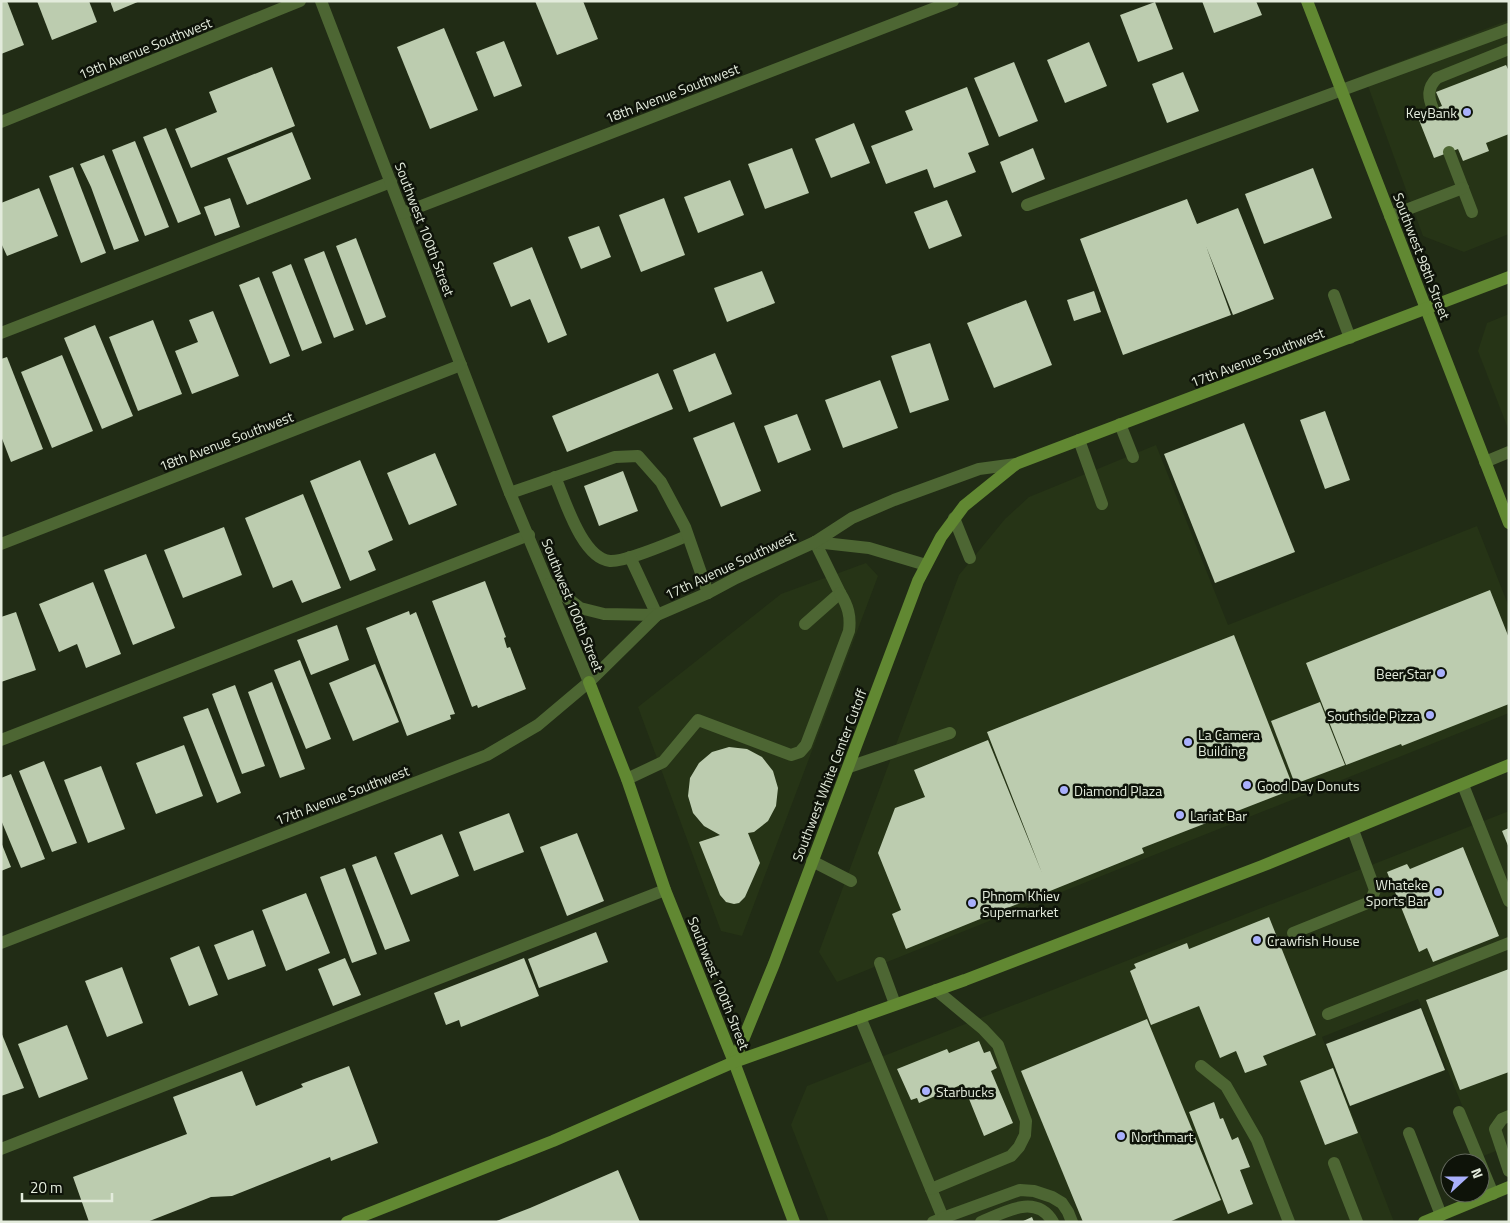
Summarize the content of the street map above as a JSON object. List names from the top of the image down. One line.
{"streets":{"street":["19th Avenue Southwest","18th Avenue Southwest","Southwest 100th Street","Southwest 98th Street","17th Avenue Southwest","Southwest White Center Cutoff"]},"crossings":[["18th Avenue Southwest","Southwest 100th Street"],["Southwest 100th Street","17th Avenue Southwest"],["Southwest 100th Street","Southwest White Center Cutoff"],["Southwest 98th Street","17th Avenue Southwest"],["17th Avenue Southwest","Southwest White Center Cutoff"]],"places":["KeyBank","Beer Star","Southside Pizza","La Camera Building","Good Day Donuts","Diamond Plaza","Lariat Bar","Whateke Sports Bar","Phnom Khiev Supermarket","Crawfish House","Starbucks","Northmart"],"scale_bar":"20 m","north":"right"}
